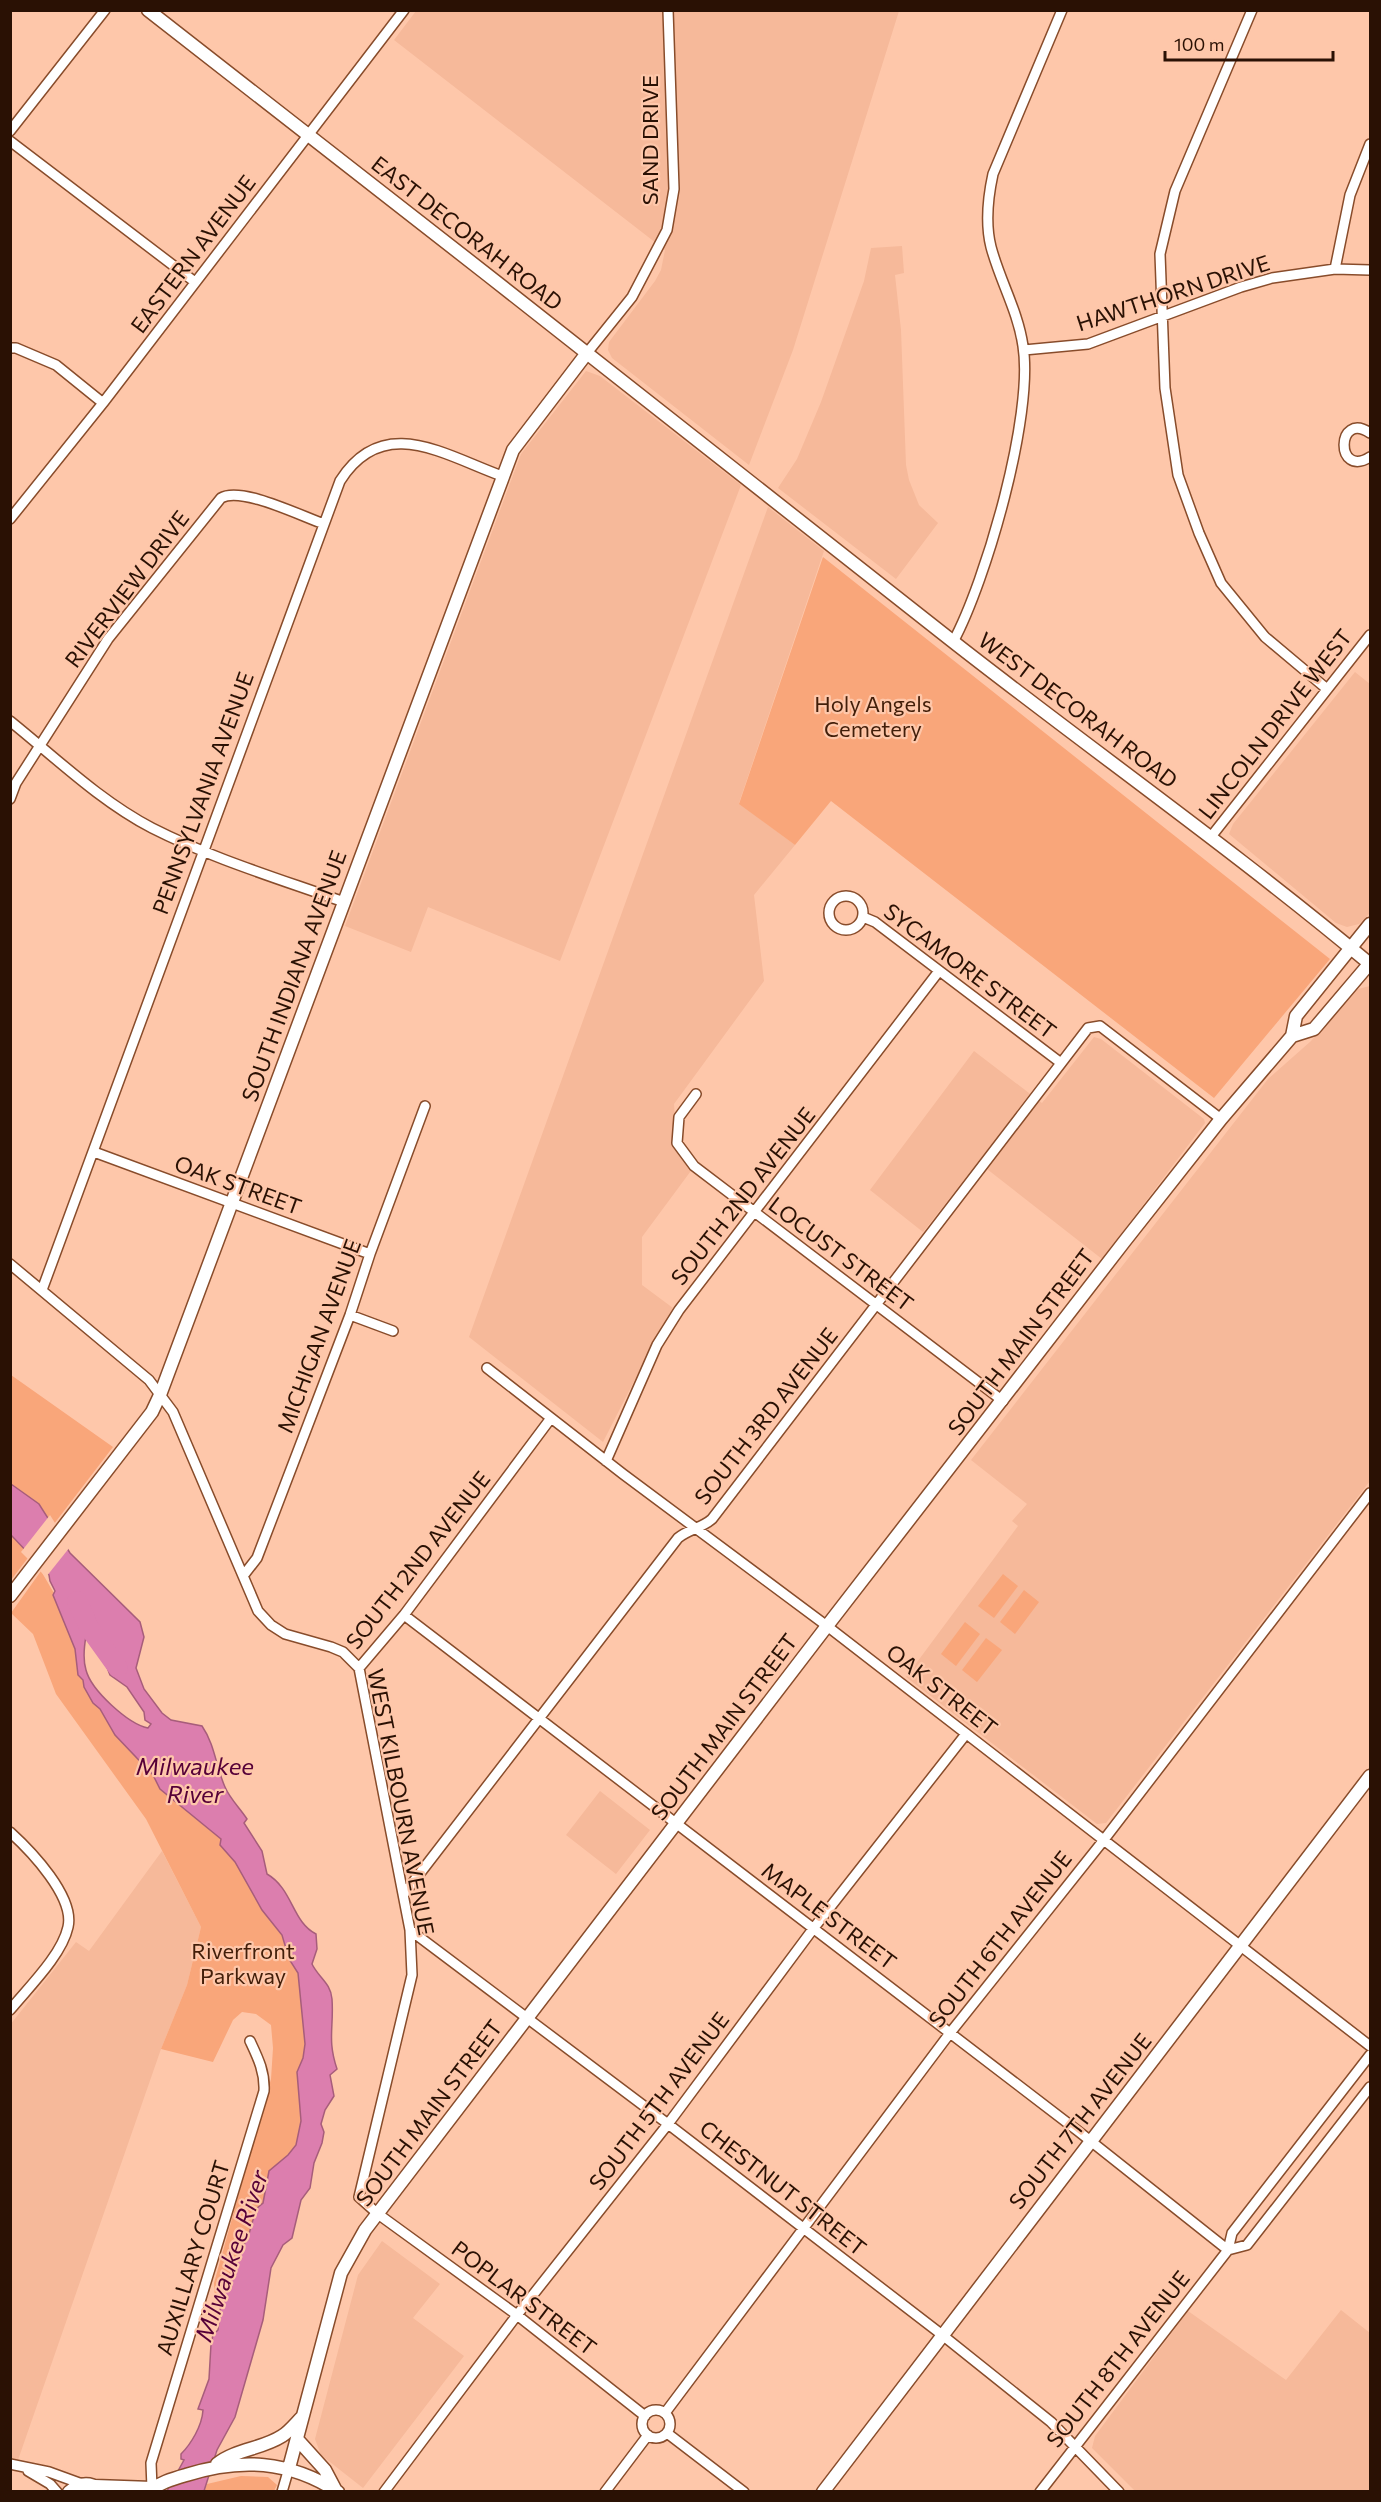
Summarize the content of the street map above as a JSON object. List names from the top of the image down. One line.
{"streets":{"street":["SAND DRIVE","EAST DECORAH ROAD","EASTERN AVENUE","HAWTHORN DRIVE","RIVERVIEW DRIVE","WEST DECORAH ROAD","LINCOLN DRIVE WEST","PENNSYLVANIA AVENUE","SYCAMORE STREET","SOUTH INDIANA AVENUE","OAK STREET","SOUTH 2ND AVENUE","LOCUST STREET","MICHIGAN AVENUE","SOUTH MAIN STREET","SOUTH 3RD AVENUE","WEST KILBOURN AVENUE","MAPLE STREET","SOUTH 6TH AVENUE","SOUTH 5TH AVENUE","SOUTH 7TH AVENUE","CHESTNUT STREET","AUXILLARY COURT","POPLAR STREET","SOUTH 8TH AVENUE"]},"crossings":[["SAND DRIVE","EAST DECORAH ROAD"],["SAND DRIVE","SOUTH INDIANA AVENUE"],["EAST DECORAH ROAD","EASTERN AVENUE"],["EAST DECORAH ROAD","WEST DECORAH ROAD"],["EAST DECORAH ROAD","SOUTH INDIANA AVENUE"],["WEST DECORAH ROAD","LINCOLN DRIVE WEST"],["WEST DECORAH ROAD","SOUTH MAIN STREET"],["PENNSYLVANIA AVENUE","SOUTH INDIANA AVENUE"],["PENNSYLVANIA AVENUE","OAK STREET"],["PENNSYLVANIA AVENUE","WEST KILBOURN AVENUE"],["SYCAMORE STREET","SOUTH 2ND AVENUE"],["SYCAMORE STREET","SOUTH MAIN STREET"],["SYCAMORE STREET","SOUTH 3RD AVENUE"],["SOUTH INDIANA AVENUE","OAK STREET"],["SOUTH INDIANA AVENUE","WEST KILBOURN AVENUE"],["OAK STREET","SOUTH 2ND AVENUE"],["OAK STREET","MICHIGAN AVENUE"],["OAK STREET","SOUTH MAIN STREET"],["OAK STREET","SOUTH 3RD AVENUE"],["OAK STREET","SOUTH 6TH AVENUE"],["OAK STREET","SOUTH 5TH AVENUE"],["OAK STREET","SOUTH 7TH AVENUE"],["SOUTH 2ND AVENUE","LOCUST STREET"],["SOUTH 2ND AVENUE","WEST KILBOURN AVENUE"],["SOUTH 2ND AVENUE","MAPLE STREET"],["LOCUST STREET","SOUTH MAIN STREET"],["LOCUST STREET","SOUTH 3RD AVENUE"],["MICHIGAN AVENUE","WEST KILBOURN AVENUE"],["SOUTH MAIN STREET","WEST KILBOURN AVENUE"],["SOUTH MAIN STREET","MAPLE STREET"],["SOUTH MAIN STREET","CHESTNUT STREET"],["SOUTH MAIN STREET","POPLAR STREET"],["SOUTH 3RD AVENUE","WEST KILBOURN AVENUE"],["SOUTH 3RD AVENUE","MAPLE STREET"],["WEST KILBOURN AVENUE","CHESTNUT STREET"],["WEST KILBOURN AVENUE","POPLAR STREET"],["MAPLE STREET","SOUTH 6TH AVENUE"],["MAPLE STREET","SOUTH 5TH AVENUE"],["MAPLE STREET","SOUTH 7TH AVENUE"],["MAPLE STREET","SOUTH 8TH AVENUE"],["SOUTH 6TH AVENUE","CHESTNUT STREET"],["SOUTH 6TH AVENUE","POPLAR STREET"],["SOUTH 5TH AVENUE","CHESTNUT STREET"],["SOUTH 5TH AVENUE","POPLAR STREET"],["SOUTH 7TH AVENUE","CHESTNUT STREET"],["CHESTNUT STREET","SOUTH 8TH AVENUE"]],"water":["Milwaukee River"],"parks":["Holy Angels Cemetery","Riverfront Parkway"],"scale_bar":"100 m"}
